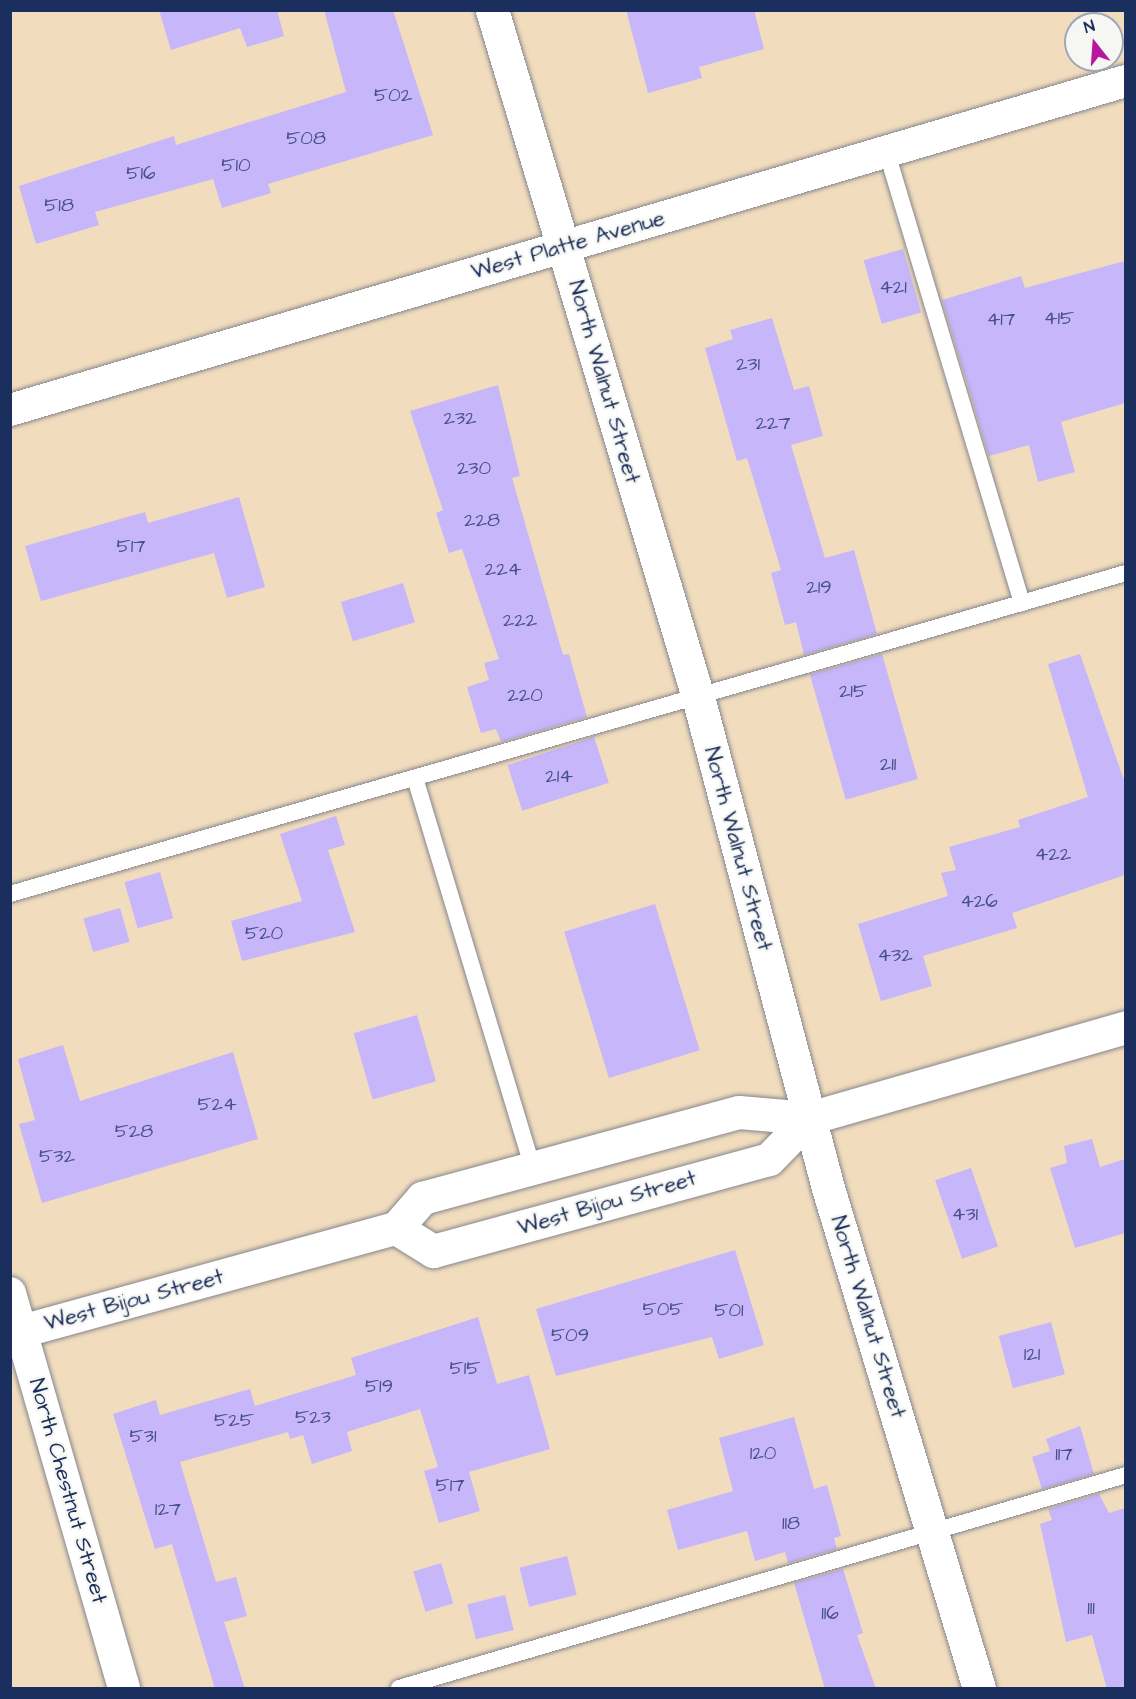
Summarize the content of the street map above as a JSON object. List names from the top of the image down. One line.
{"streets":{"main road":["North Walnut Street","West Bijou Street"],"street":["West Platte Avenue","North Chestnut Street"]},"crossings":[["West Platte Avenue","North Walnut Street"],["North Walnut Street","West Bijou Street"],["West Bijou Street","North Chestnut Street"]],"house_numbers":["502","508","510","516","518","421","415","417","231","232","227","230","228","517","224","219","222","215","220","211","214","422","426","520","432","524","528","532","431","505","501","509","121","515","519","523","525","531","120","117","517","127","118","111","116"],"north":"top"}
